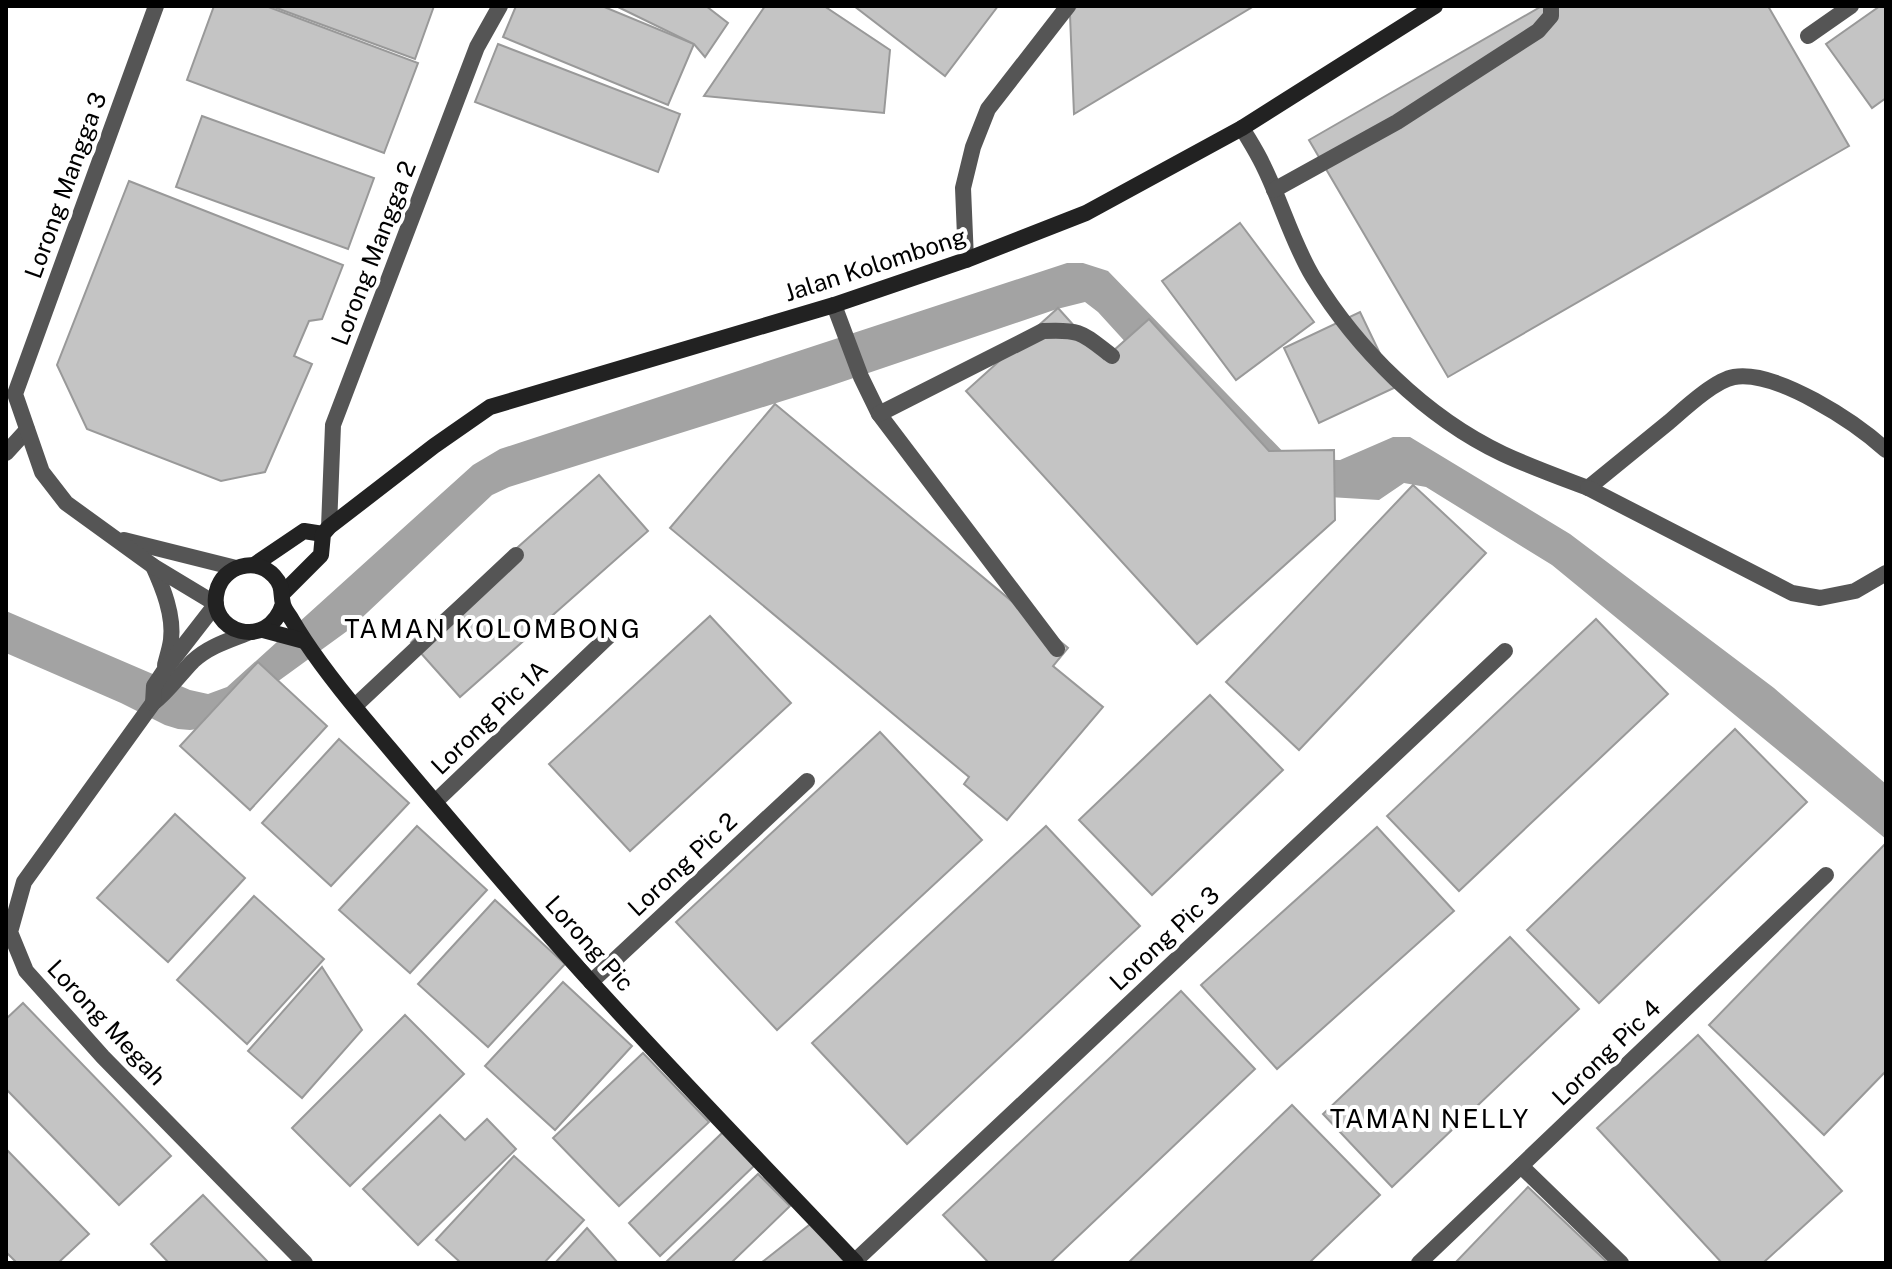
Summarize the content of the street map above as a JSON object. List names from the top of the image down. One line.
{"streets":{"street":["Lorong Mangga 3","Lorong Mangga 2","Jalan Kolombong","Lorong Pic 1A","Lorong Pic 2","Lorong Pic 3","Lorong Pic","Lorong Megah","Lorong Pic 4"]},"crossings":[["Lorong Mangga 3","Jalan Kolombong"],["Lorong Mangga 3","Lorong Pic"],["Lorong Mangga 3","Lorong Megah"],["Lorong Mangga 2","Jalan Kolombong"],["Jalan Kolombong","Lorong Pic"],["Jalan Kolombong","Lorong Megah"],["Lorong Pic 1A","Lorong Pic"],["Lorong Pic 2","Lorong Pic"],["Lorong Pic 3","Lorong Pic"],["Lorong Pic","Lorong Megah"]],"districts":["TAMAN KOLOMBONG","TAMAN NELLY"]}
